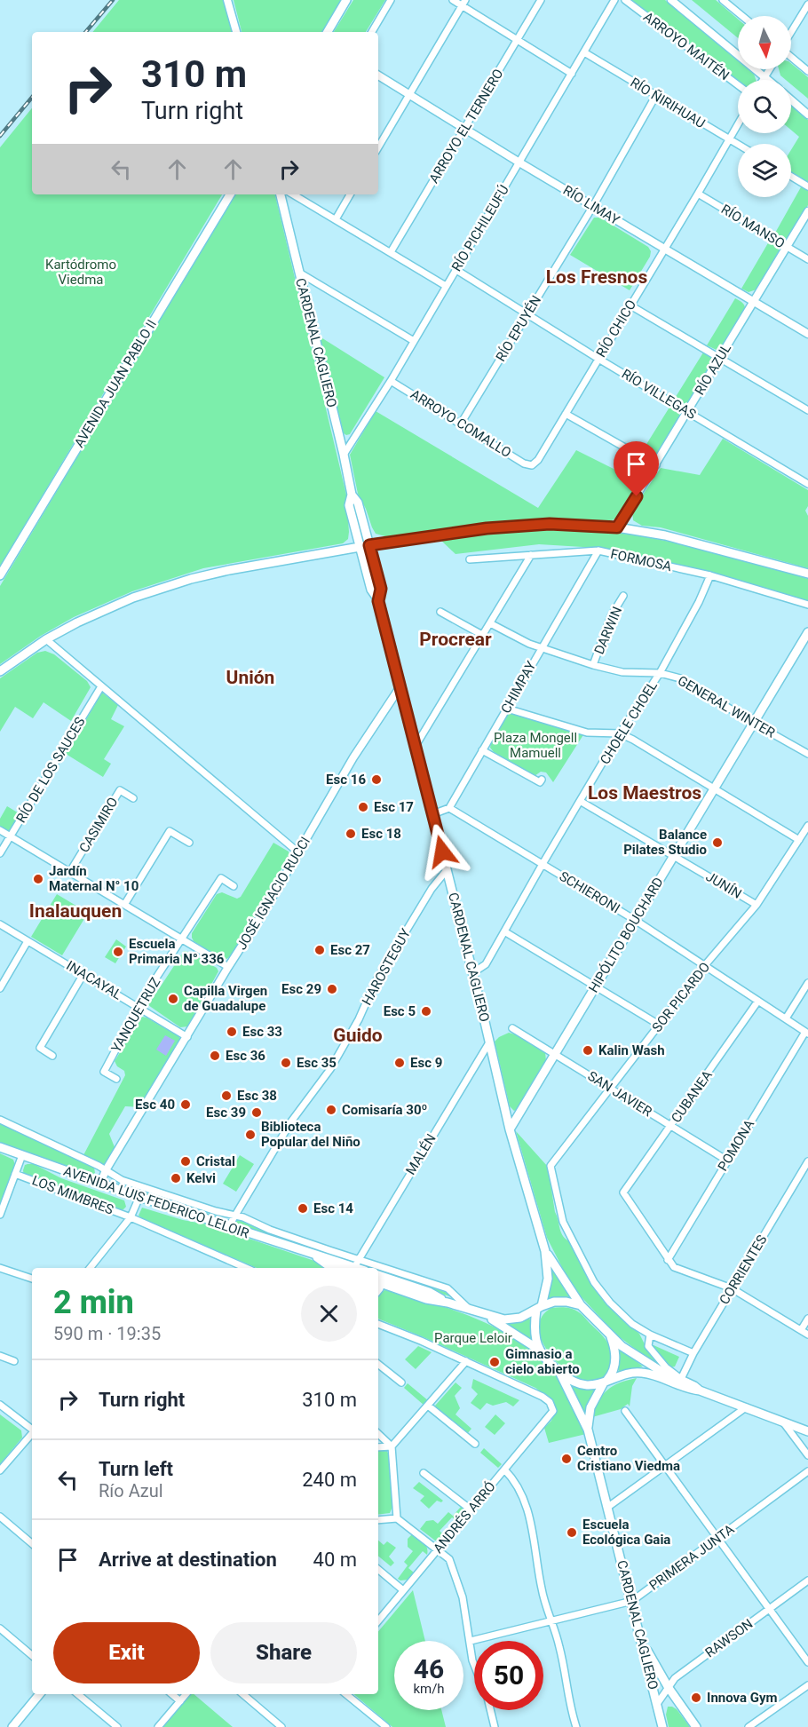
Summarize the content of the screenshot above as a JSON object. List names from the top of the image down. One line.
{"streets":{"main road":["CARDENAL CAGLIERO","AVENIDA JUAN PABLO II","HIPÓLITO BOUCHARD","AVENIDA LUIS FEDERICO LELOIR"],"street":["ARROYO MAITÉN","RÍO ÑIRIHUAU","ARROYO EL TERNERO","RÍO LIMAY","RÍO MANSO","RÍO PICHILEUFÚ","RÍO EPUYÉN","RÍO CHICO","RÍO AZUL","RÍO VILLEGAS","ARROYO COMALLO","FORMOSA","DARWIN","CHIMPAY","GENERAL WINTER","CHOELE CHOEL","RÍO DE LOS SAUCES","CASIMIRO","JUNÍN","SCHIERONI","JOSÉ IGNACIO RUCCI","HAROSTEGUY","INACAYAL","SOR PICARDO","YANQUETRUZ","SAN JAVIER","CUBANEA","POMONA","MALÉN","LOS MIMBRES","CORRIENTES","ANDRÉS ARRÓ","PRIMERA JUNTA","RAWSON"]},"crossings":[["RÍO ÑIRIHUAU","RÍO PICHILEUFÚ"],["RÍO ÑIRIHUAU","RÍO EPUYÉN"],["RÍO ÑIRIHUAU","RÍO CHICO"],["ARROYO EL TERNERO","RÍO LIMAY"],["RÍO LIMAY","RÍO PICHILEUFÚ"],["RÍO LIMAY","RÍO EPUYÉN"],["RÍO LIMAY","RÍO CHICO"],["RÍO LIMAY","RÍO AZUL"],["RÍO MANSO","RÍO CHICO"],["RÍO MANSO","RÍO AZUL"],["RÍO PICHILEUFÚ","CARDENAL CAGLIERO"],["RÍO PICHILEUFÚ","RÍO VILLEGAS"],["RÍO PICHILEUFÚ","ARROYO COMALLO"],["RÍO EPUYÉN","RÍO VILLEGAS"],["RÍO EPUYÉN","ARROYO COMALLO"],["RÍO CHICO","RÍO VILLEGAS"],["RÍO CHICO","ARROYO COMALLO"],["CARDENAL CAGLIERO","CHOELE CHOEL"],["CARDENAL CAGLIERO","JOSÉ IGNACIO RUCCI"],["CARDENAL CAGLIERO","HIPÓLITO BOUCHARD"],["CARDENAL CAGLIERO","HAROSTEGUY"],["CARDENAL CAGLIERO","MALÉN"],["CARDENAL CAGLIERO","PRIMERA JUNTA"],["CARDENAL CAGLIERO","RAWSON"],["RÍO AZUL","RÍO VILLEGAS"],["FORMOSA","CHIMPAY"],["FORMOSA","CHOELE CHOEL"],["DARWIN","GENERAL WINTER"],["CHIMPAY","GENERAL WINTER"],["CHIMPAY","SCHIERONI"],["GENERAL WINTER","CHOELE CHOEL"],["GENERAL WINTER","HIPÓLITO BOUCHARD"],["CHOELE CHOEL","JUNÍN"],["CHOELE CHOEL","SCHIERONI"],["JUNÍN","HIPÓLITO BOUCHARD"],["JUNÍN","SOR PICARDO"],["SCHIERONI","HIPÓLITO BOUCHARD"],["SCHIERONI","SOR PICARDO"],["SCHIERONI","CUBANEA"],["SCHIERONI","POMONA"],["JOSÉ IGNACIO RUCCI","INACAYAL"],["JOSÉ IGNACIO RUCCI","AVENIDA LUIS FEDERICO LELOIR"],["HIPÓLITO BOUCHARD","SAN JAVIER"],["HAROSTEGUY","AVENIDA LUIS FEDERICO LELOIR"],["INACAYAL","YANQUETRUZ"],["SOR PICARDO","SAN JAVIER"],["SAN JAVIER","CUBANEA"],["SAN JAVIER","POMONA"],["CUBANEA","POMONA"],["MALÉN","AVENIDA LUIS FEDERICO LELOIR"]],"districts":["Los Fresnos","Procrear","Unión","Los Maestros","Inalauquen","Guido"],"parks":["Kartódromo Viedma","Plaza Mongell Mamuell","Parque Leloir"],"places":["Esc 16","Esc 17","Esc 18","Balance Pilates Studio","Jardín Maternal N° 10","Esc 27","Escuela Primaria N° 336","Esc 29","Capilla Virgen de Guadalupe","Esc 5","Esc 33","Kalin Wash","Esc 36","Esc 35","Esc 9","Esc 38","Esc 40","Comisaría 30º","Esc 39","Biblioteca Popular del Niño","Cristal","Kelvi","Esc 14","Gimnasio a cielo abierto","Centro Cristiano Viedma","Escuela Ecológica Gaia","Innova Gym"],"north":"bottom","page":{"turn":["310 m","Turn right"],"heading":["2 min","590 m · 19:35"],"list":[{"name":"Turn right","value":"310 m"},{"name":"Turn left","note":"Río Azul","value":"240 m"},{"name":"Arrive at destination","value":"40 m"}],"buttons":["Exit","Share"],"speed":"46 km/h","limit":"50"}}
